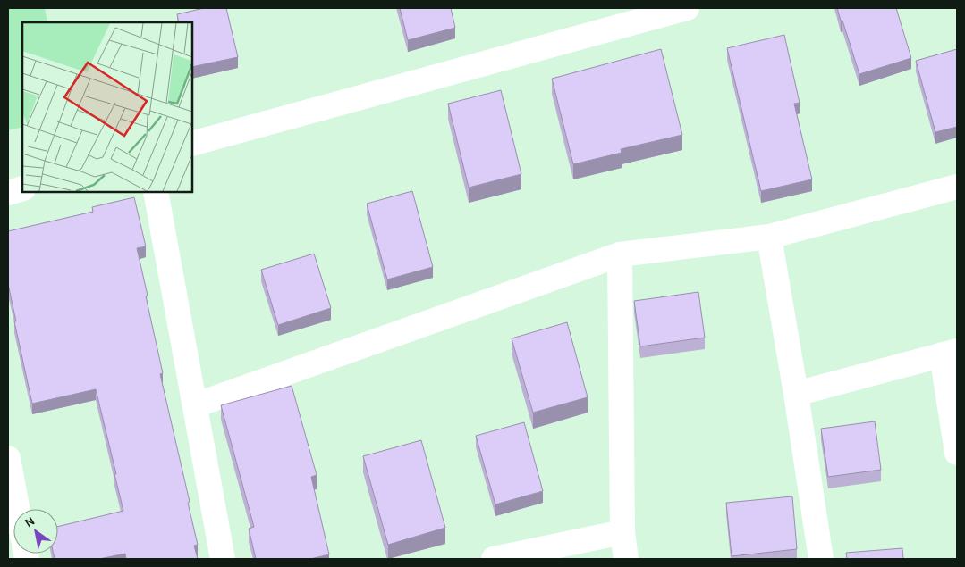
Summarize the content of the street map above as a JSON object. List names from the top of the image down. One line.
{"north":"top left"}
